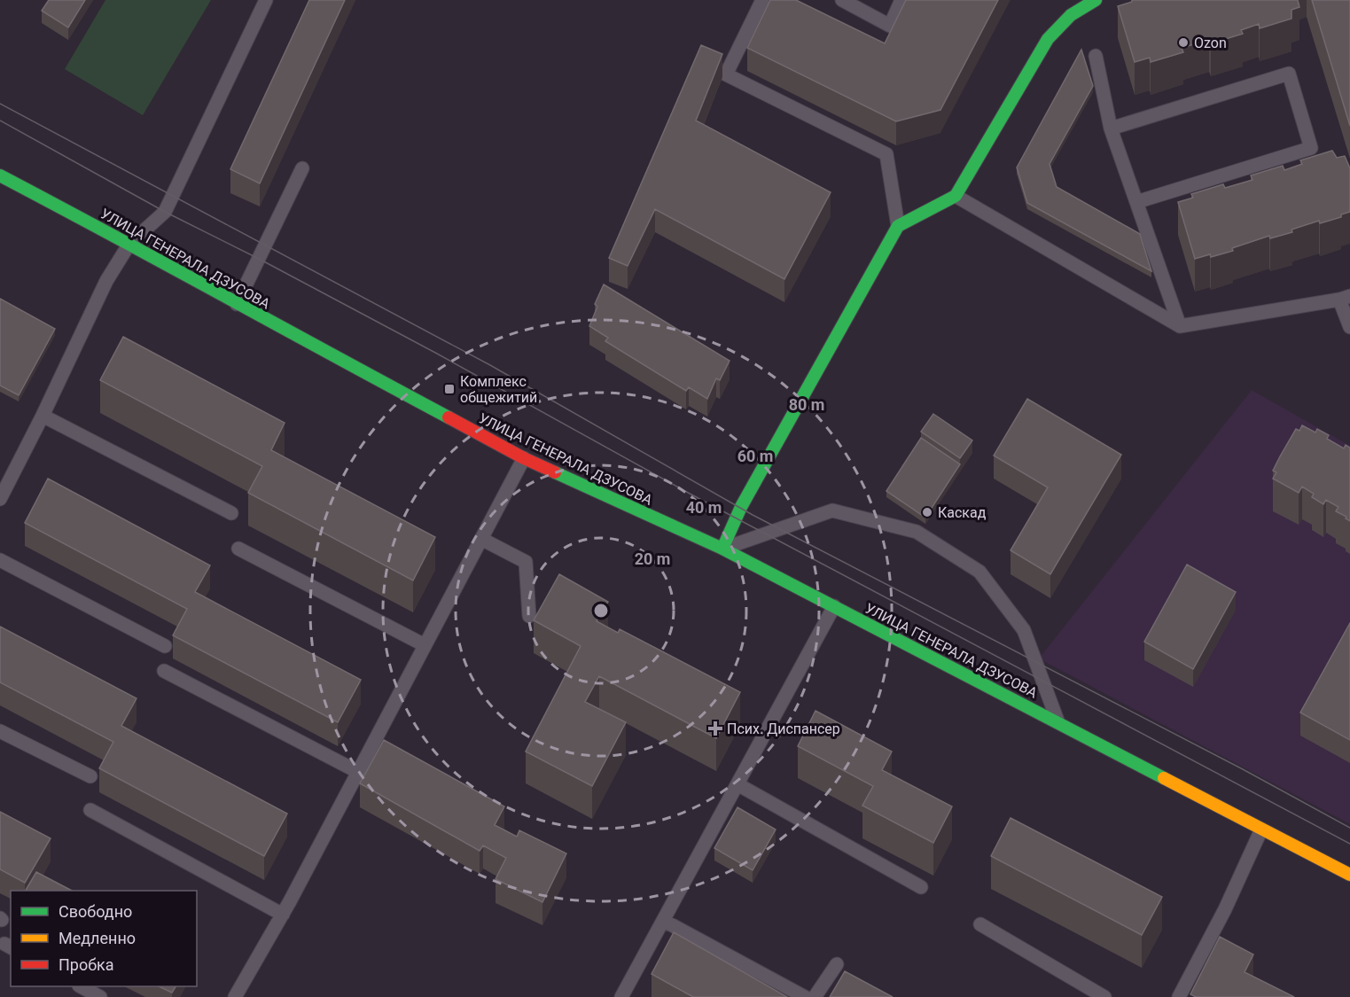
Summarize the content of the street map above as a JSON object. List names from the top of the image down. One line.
{"streets":{"street":["УЛИЦА ГЕНЕРАЛА ДЗУСОВА"]},"places":{"other":["Ozon","Каскад"],"transit":["Комплекс общежитий"],"health":["Псих. Диспансер"]},"legend":["Свободно","Медленно","Пробка"],"rings":["80 m","60 m","40 m","20 m"]}
